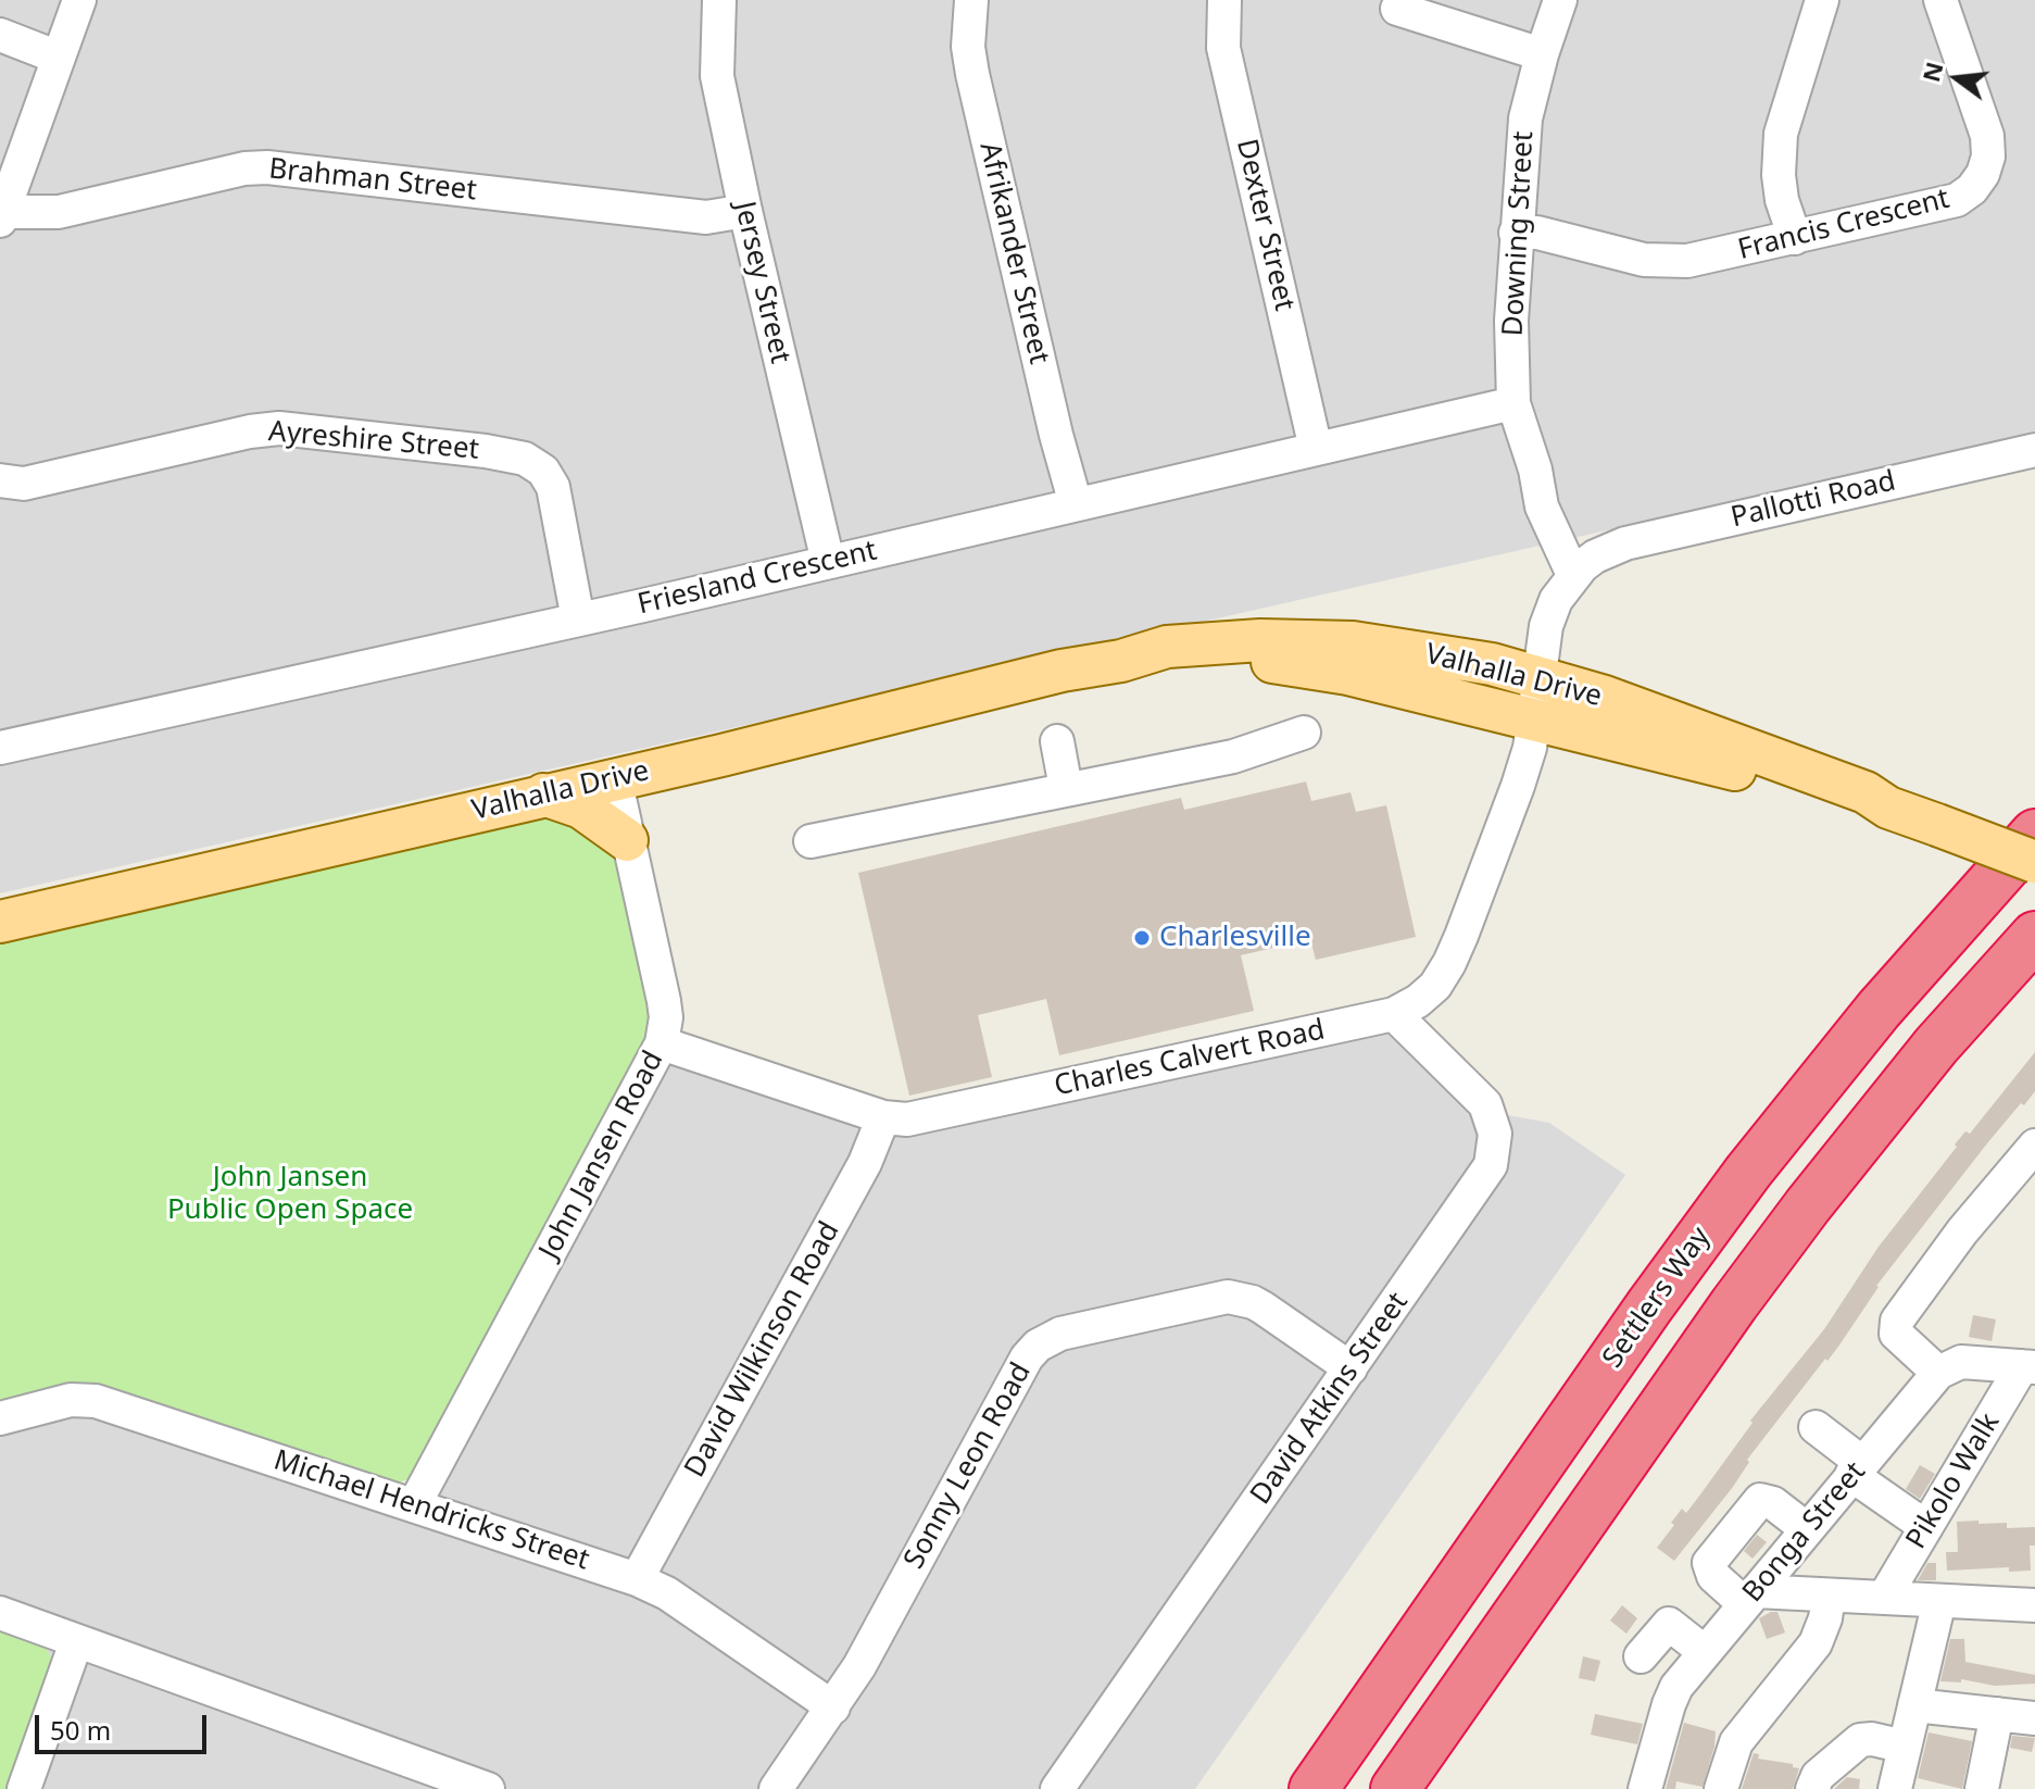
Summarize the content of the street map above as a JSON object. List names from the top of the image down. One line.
{"streets":{"highway":["Settlers Way"],"main road":["Valhalla Drive"],"street":["Brahman Street","Dexter Street","Francis Crescent","Downing Street","Afrikander Street","Jersey Street","Ayreshire Street","Pallotti Road","Friesland Crescent","Charles Calvert Road","John Jansen Road","David Wilkinson Road","David Atkins Street","Sonny Leon Road","Pikolo Walk","Michael Hendricks Street","Bonga Street"]},"crossings":[["Brahman Street","Jersey Street"],["Dexter Street","Friesland Crescent"],["Francis Crescent","Downing Street"],["Downing Street","Pallotti Road"],["Downing Street","Friesland Crescent"],["Afrikander Street","Friesland Crescent"],["Jersey Street","Friesland Crescent"],["Ayreshire Street","Friesland Crescent"],["Valhalla Drive","Charles Calvert Road"],["Valhalla Drive","John Jansen Road"],["Charles Calvert Road","John Jansen Road"],["Charles Calvert Road","David Wilkinson Road"],["Charles Calvert Road","David Atkins Street"],["John Jansen Road","Michael Hendricks Street"],["David Wilkinson Road","Michael Hendricks Street"],["David Atkins Street","Sonny Leon Road"],["Sonny Leon Road","Michael Hendricks Street"]],"parks":["John Jansen Public Open Space"],"places":["Charlesville"],"scale_bar":"50 m","north":"left"}
